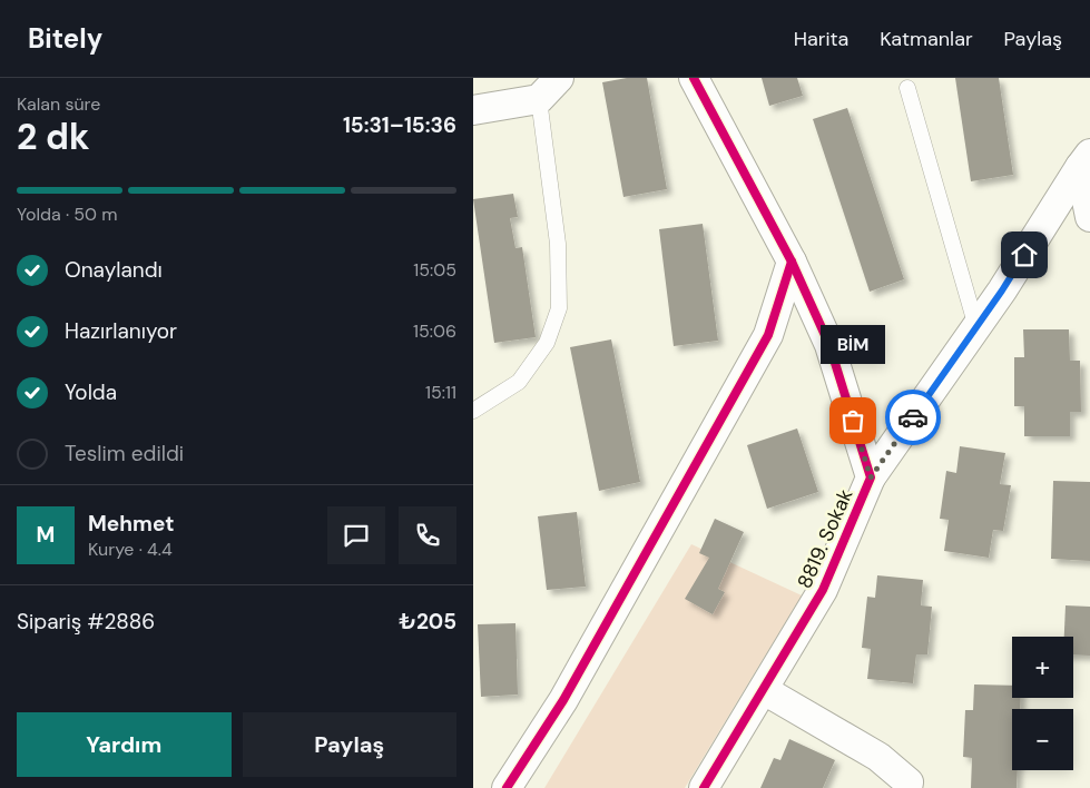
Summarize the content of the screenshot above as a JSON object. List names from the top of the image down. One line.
{"streets":{"street":["8819. Sokak"]},"places":["BİM"],"page":{"header":"Bitely","nav":["Harita","Katmanlar","Paylaş"],"heading":["2 dk","Kalan süre","15:31–15:36"],"panel":["Mehmet","Kurye · 4.4","Sipariş #2886","₺205"],"bar":"Yolda · 50 m","list":[["Onaylandı","15:05"],["Hazırlanıyor","15:06"],["Yolda","15:11"],"Teslim edildi"],"bubble":"BİM","round":"M","map_buttons":["+","−"],"buttons":["Yardım","Paylaş"]}}
